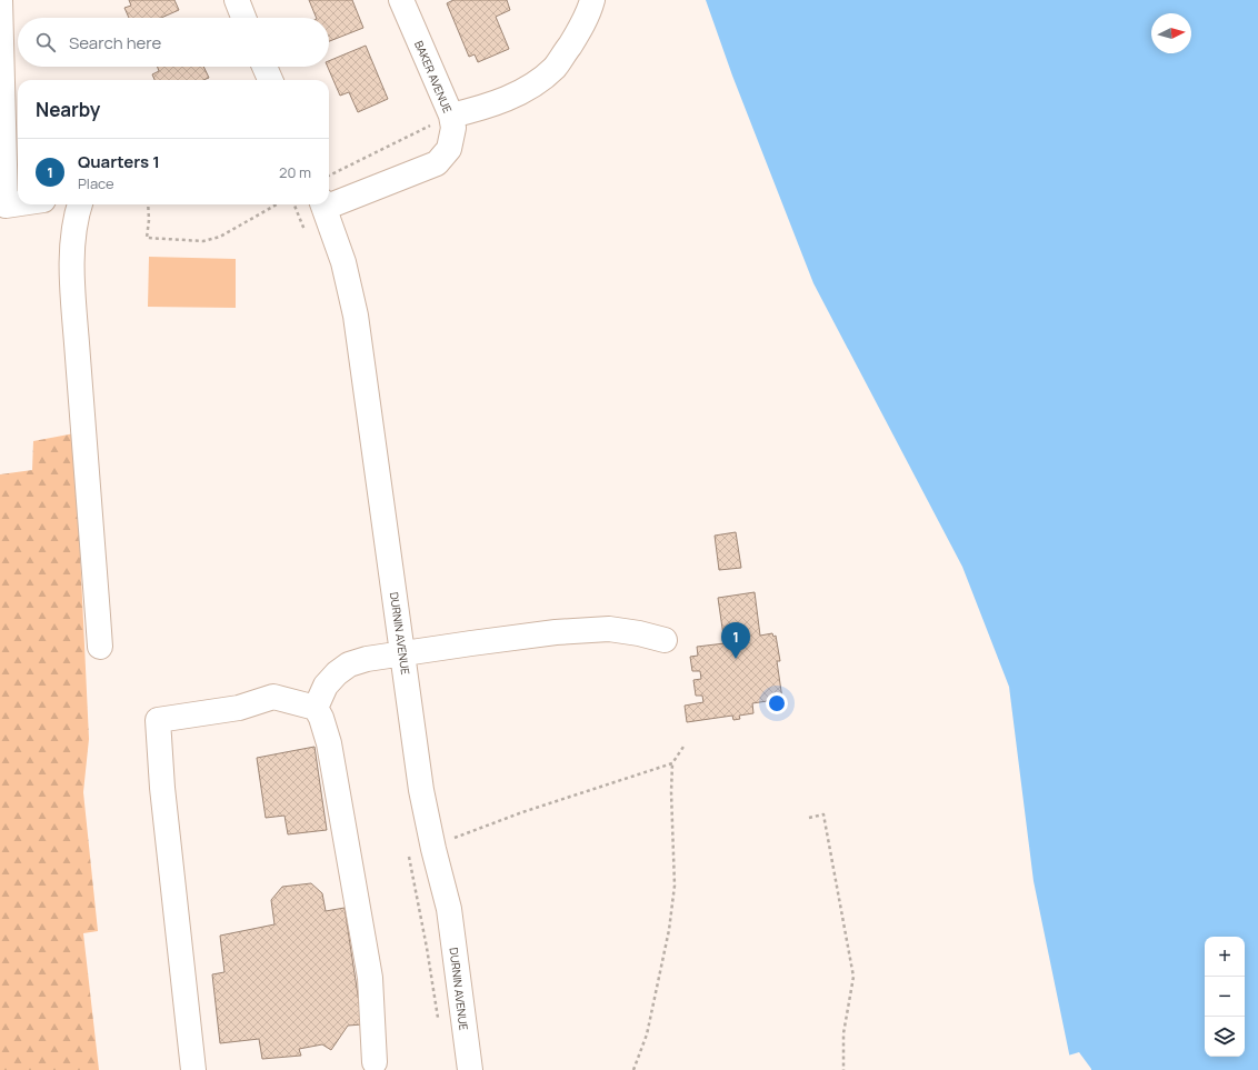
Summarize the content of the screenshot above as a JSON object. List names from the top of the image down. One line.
{"streets":{"street":["BAKER AVENUE","DURNIN AVENUE"]},"north":"right","page":{"search":"Search here","heading":"Nearby","list":[{"mark":"1","name":"Quarters 1","note":"Place","value":"20 m"}],"pins":"1","map_buttons":["+","−"]}}
